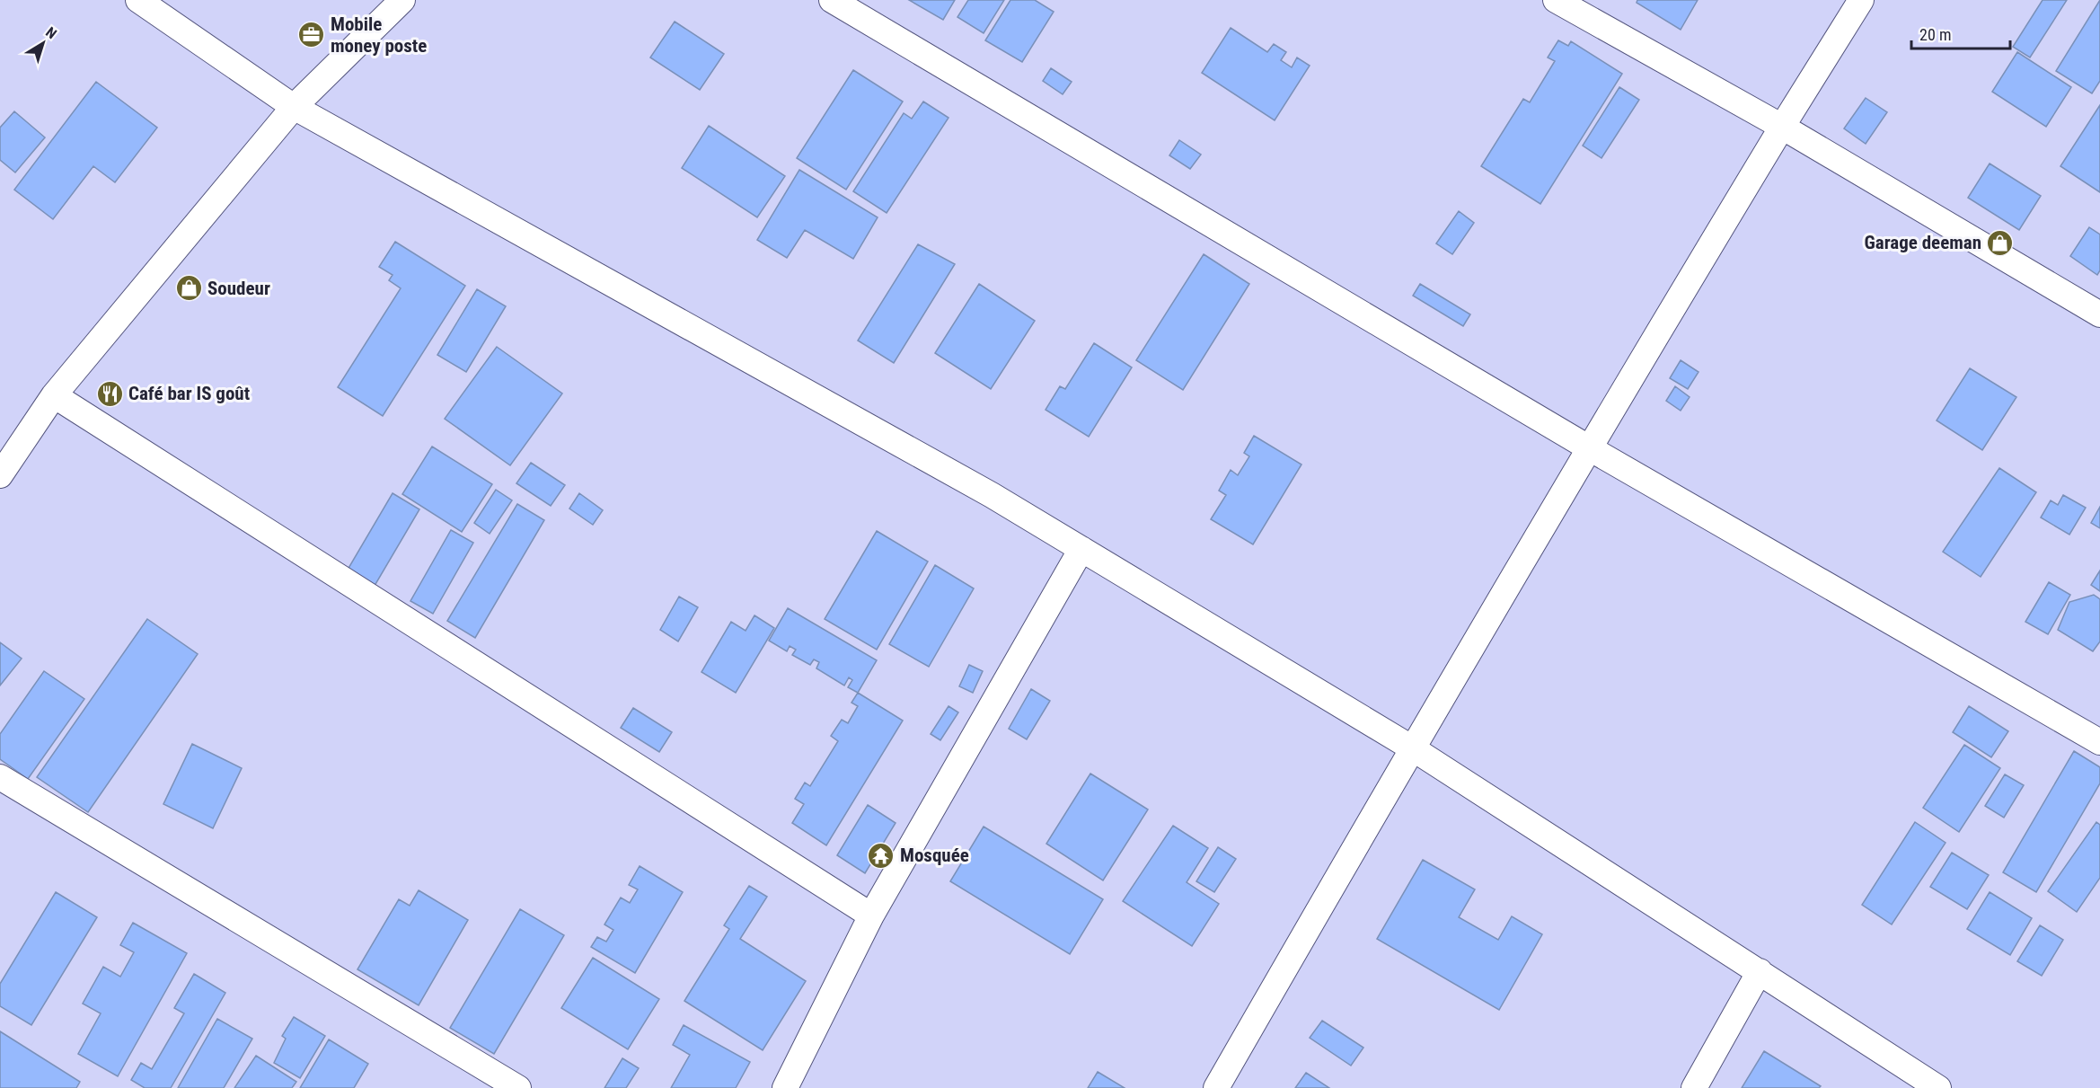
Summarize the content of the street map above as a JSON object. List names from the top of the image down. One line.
{"places":{"office":["Mobile money poste"],"shop":["Garage deeman","Soudeur"],"restaurant":["Café bar IS goût"],"temple":["Mosquée"]},"scale_bar":"20 m","north":"top right"}
